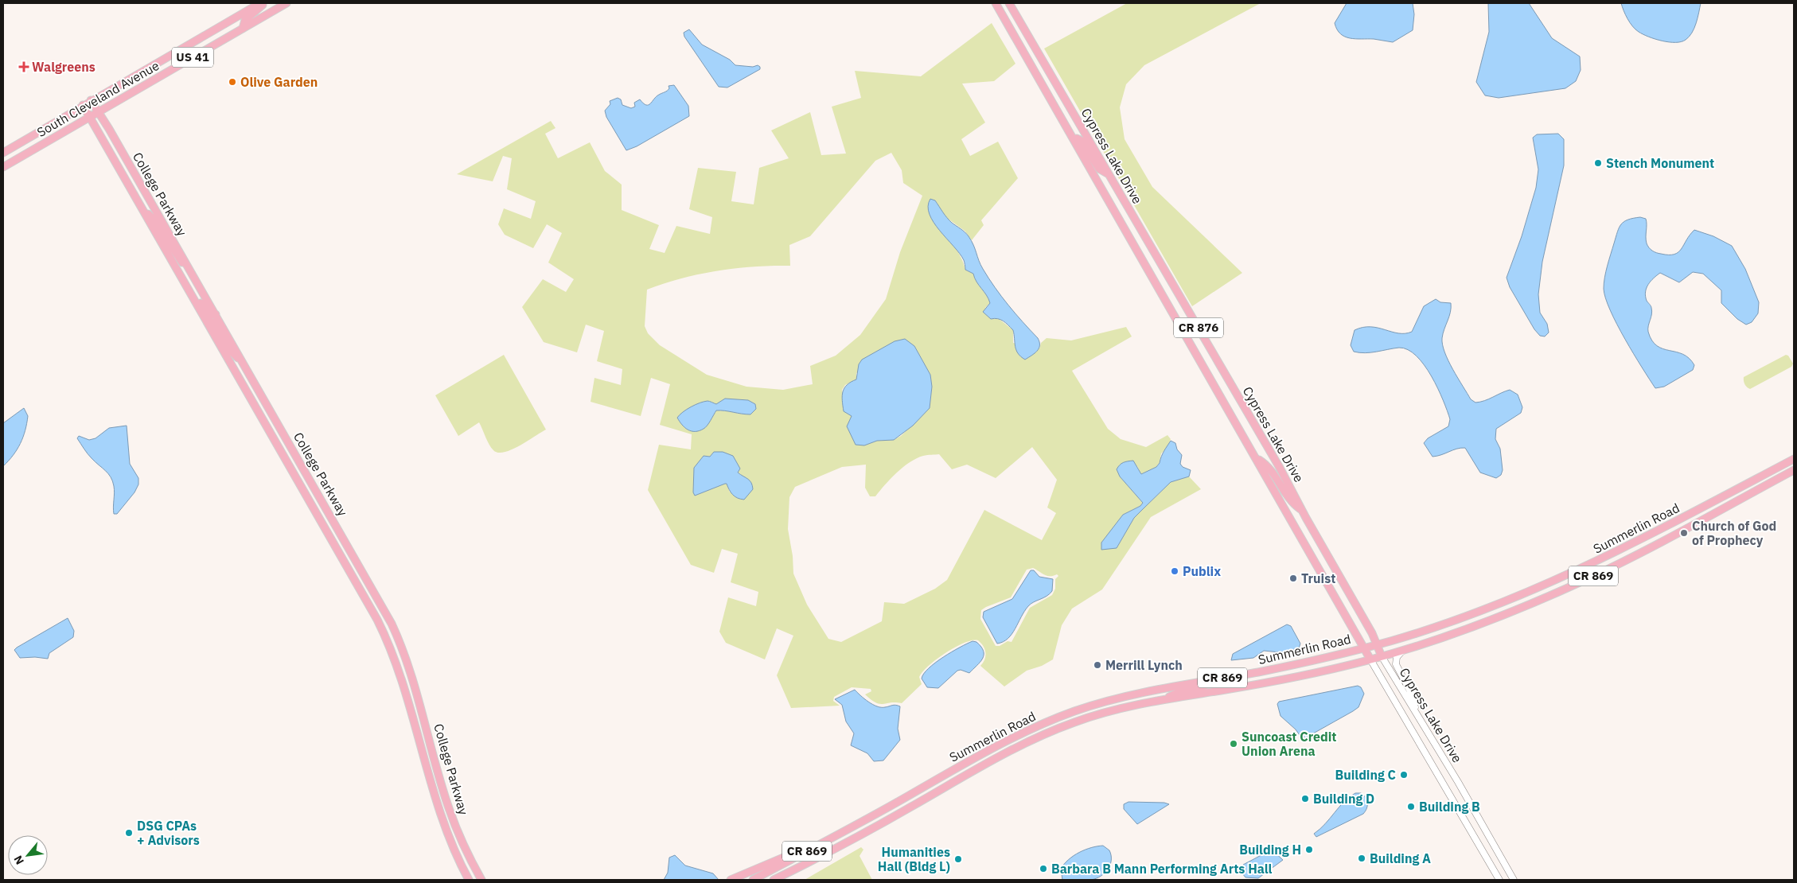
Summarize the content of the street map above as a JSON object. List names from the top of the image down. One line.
{"streets":{"main road":["US 41","South Cleveland Avenue","Cypress Lake Drive","College Parkway","CR 876","Summerlin Road","CR 869"]},"crossings":[["South Cleveland Avenue","College Parkway"],["Cypress Lake Drive","Summerlin Road"]],"places":{"health":["Walgreens"],"other":["Olive Garden","Stench Monument","Church of God of Prophecy","Publix","Truist","Merrill Lynch","Suncoast Credit Union Arena","Building C","Building D","Building B","DSG CPAs + Advisors","Building H","Building A","Humanities Hall (Bldg L)","Barbara B Mann Performing Arts Hall"]},"north":"bottom left"}
